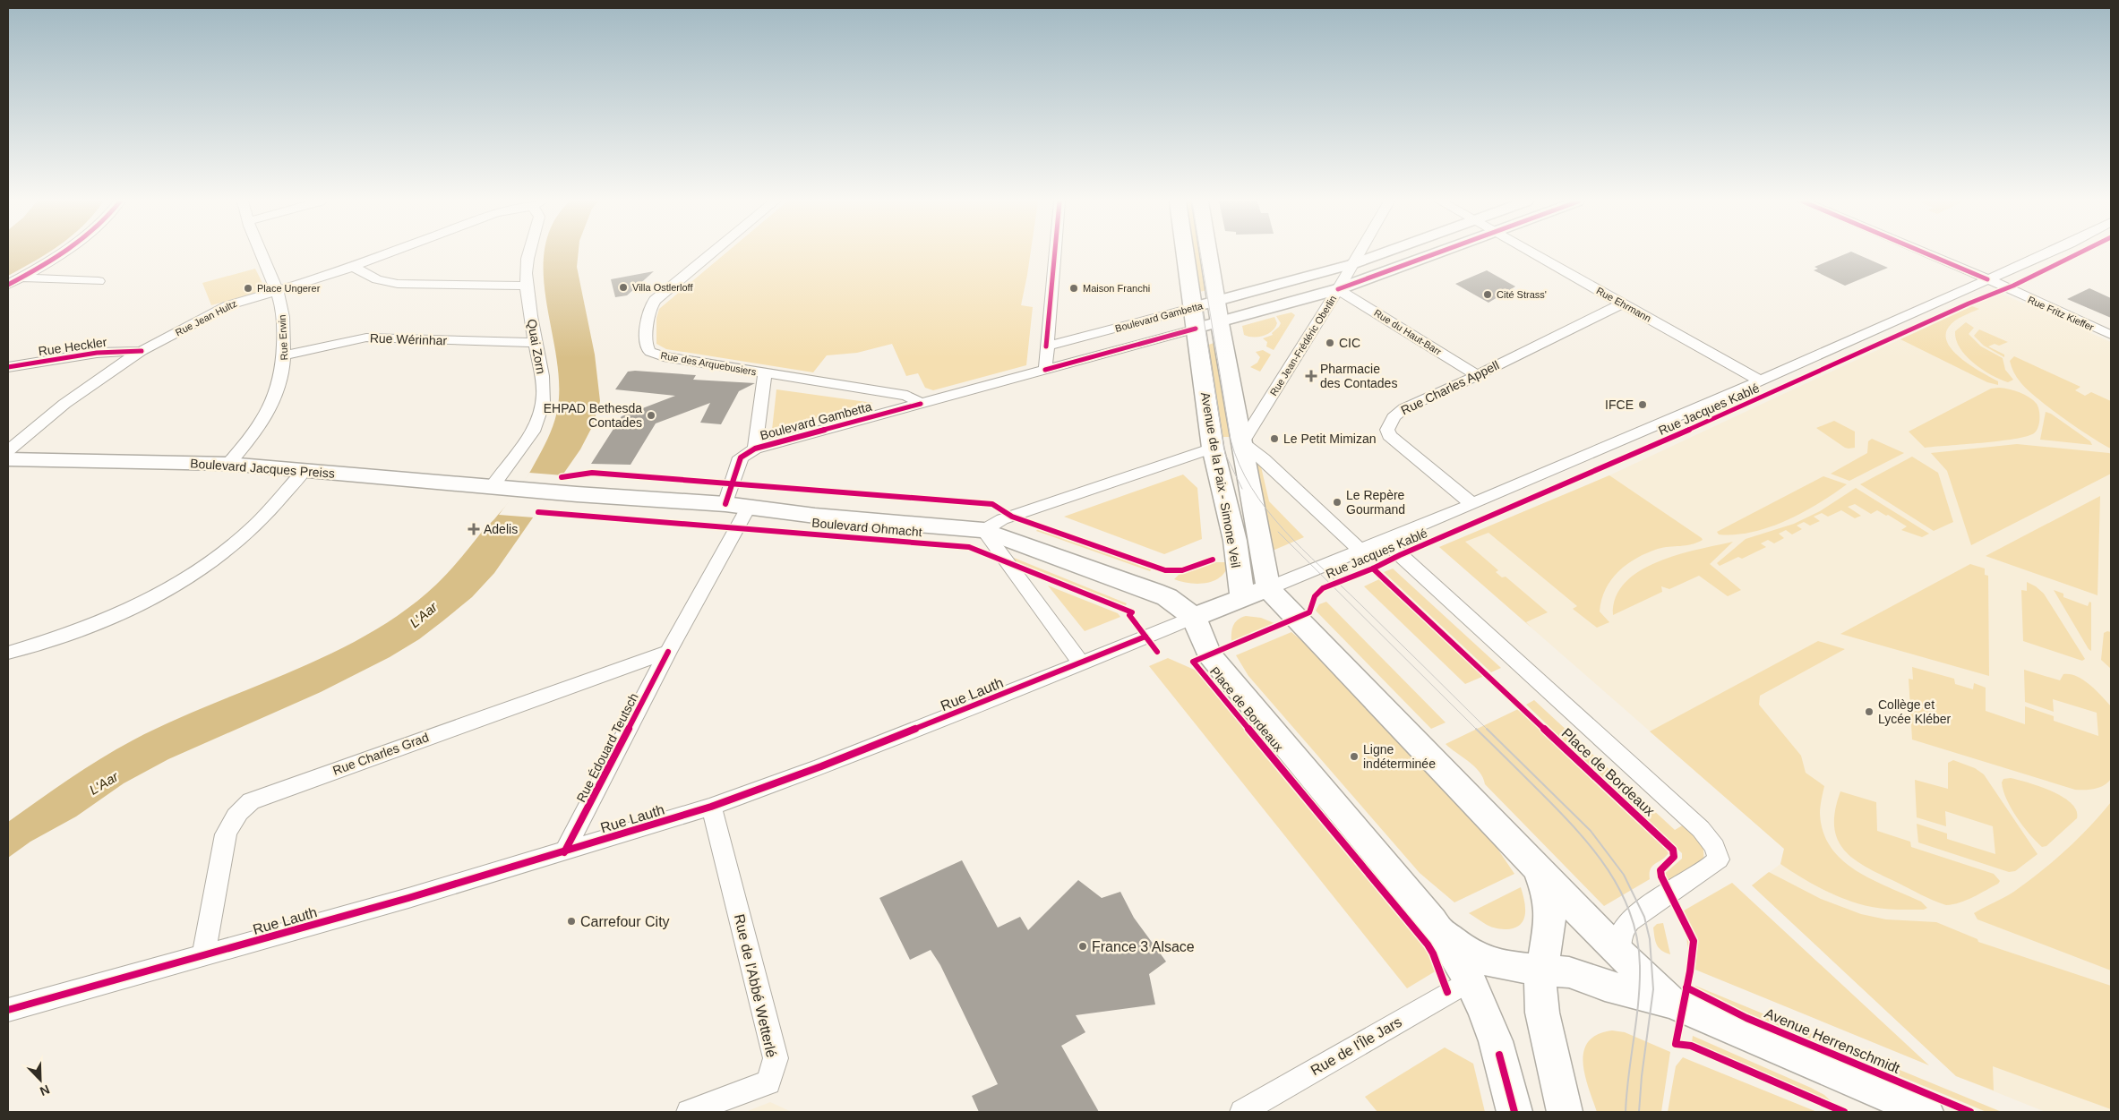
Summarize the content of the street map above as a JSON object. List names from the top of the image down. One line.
{"streets":{"main road":["Boulevard Jacques Preiss","Avenue de la Paix - Simone Veil","Boulevard Ohmacht","Place de Bordeaux"],"street":["Rue Ehrmann","Rue Fritz Kieffer","Boulevard Gambetta","Rue Jean Hultz","Rue du Haut-Barr","Rue Erwin","Rue Wérinhar","Rue Jean-Frédéric Oberlin","Rue Heckler","Quai Zorn","Rue des Arquebusiers","Rue Charles Appell","Rue Jacques Kablé","Rue Lauth","Rue Édouard Teutsch","Rue Charles Grad","Rue de l'Abbé Wetterlé","Rue de l'Île Jars"],"cycle path":["Avenue Herrenschmidt"]},"crossings":[["Rue Ehrmann","Rue Charles Appell"],["Rue Ehrmann","Rue Jacques Kablé"],["Rue Fritz Kieffer","Rue Jacques Kablé"],["Boulevard Gambetta","Rue du Haut-Barr"],["Boulevard Gambetta","Rue Jean-Frédéric Oberlin"],["Boulevard Gambetta","Rue des Arquebusiers"],["Boulevard Gambetta","Avenue de la Paix - Simone Veil"],["Boulevard Gambetta","Boulevard Ohmacht"],["Rue Jean Hultz","Rue Erwin"],["Rue Jean Hultz","Rue Heckler"],["Rue Jean Hultz","Boulevard Jacques Preiss"],["Rue du Haut-Barr","Rue Jean-Frédéric Oberlin"],["Rue du Haut-Barr","Rue Charles Appell"],["Rue Erwin","Rue Wérinhar"],["Rue Erwin","Boulevard Jacques Preiss"],["Rue Wérinhar","Quai Zorn"],["Quai Zorn","Boulevard Jacques Preiss"],["Rue Charles Appell","Rue Jacques Kablé"],["Rue Jacques Kablé","Place de Bordeaux"],["Boulevard Jacques Preiss","Boulevard Ohmacht"],["Boulevard Ohmacht","Rue Lauth"],["Boulevard Ohmacht","Place de Bordeaux"],["Boulevard Ohmacht","Rue Édouard Teutsch"],["Rue Lauth","Place de Bordeaux"],["Rue Lauth","Rue Édouard Teutsch"],["Rue Lauth","Rue Charles Grad"],["Rue Lauth","Rue de l'Abbé Wetterlé"],["Place de Bordeaux","Rue de l'Île Jars"],["Rue Édouard Teutsch","Rue Charles Grad"]],"water":["L'Aar"],"places":{"other":["Villa Ostlerloff","Place Ungerer","Maison Franchi","Cité Strass'","CIC","IFCE","EHPAD Bethesda Contades","Le Petit Mimizan","Le Repère Gourmand","Collège et Lycée Kléber","Ligne indéterminée","Carrefour City","France 3 Alsace"],"health":["Pharmacie des Contades","Adelis"]},"north":"bottom right"}
